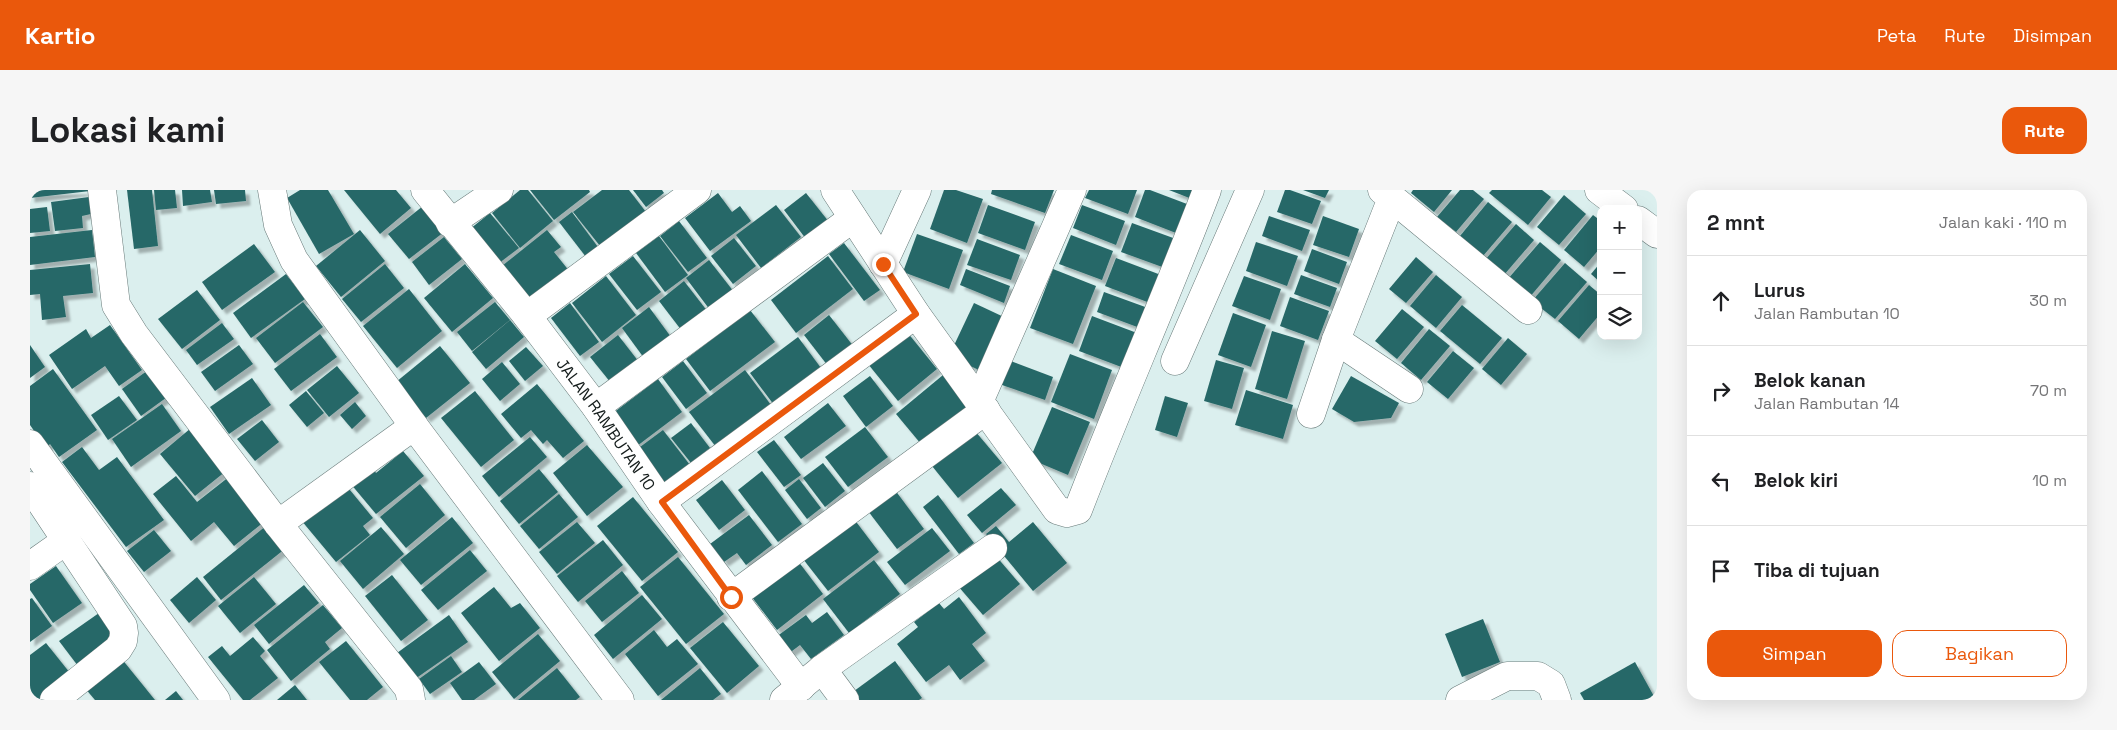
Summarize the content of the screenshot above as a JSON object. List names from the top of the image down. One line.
{"streets":{"street":["JALAN RAMBUTAN 10"]},"page":{"header":"Kartio","nav":["Peta","Rute","Disimpan"],"buttons":["Rute",["Simpan","Bagikan"]],"title":"Lokasi kami","heading":["2 mnt","Jalan kaki · 110 m"],"map_buttons":["+","−"],"list":[["Lurus","Jalan Rambutan 10","30 m"],["Belok kanan","Jalan Rambutan 14","70 m"],["Belok kiri","10 m"],"Tiba di tujuan"]}}
